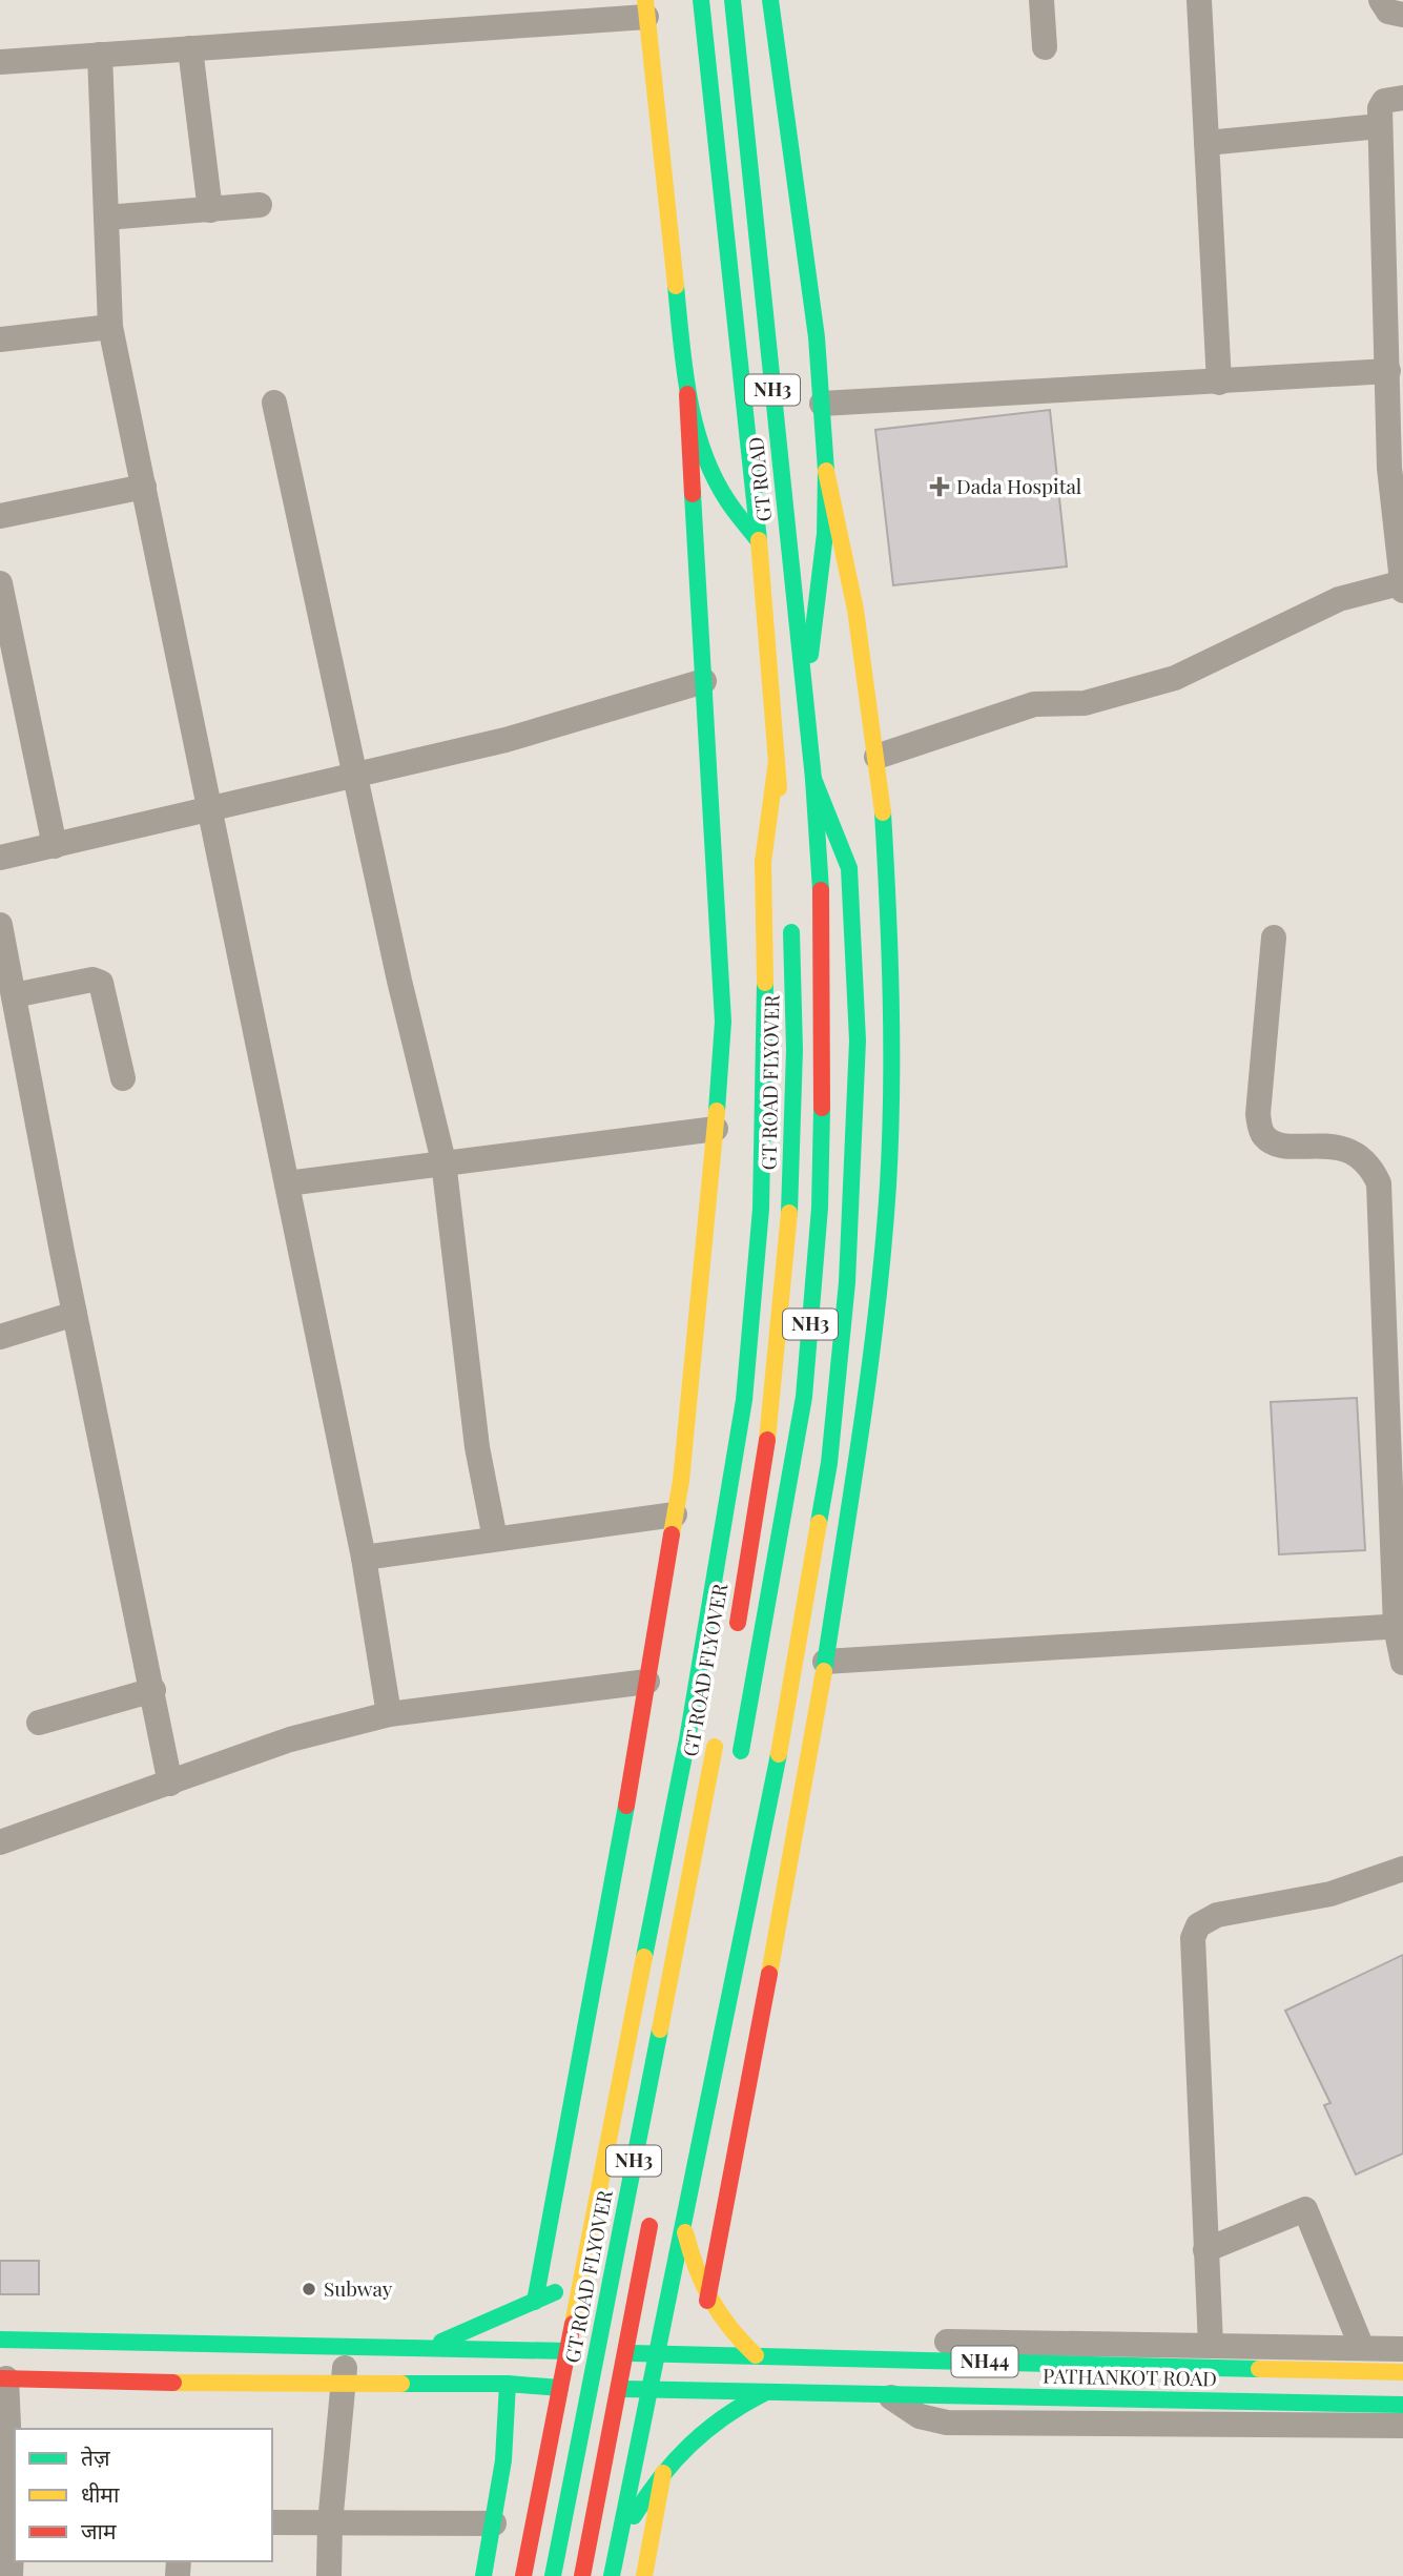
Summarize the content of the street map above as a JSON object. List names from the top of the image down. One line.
{"streets":{"main road":["NH3","GT ROAD","GT ROAD FLYOVER","NH44","PATHANKOT ROAD"]},"crossings":[["NH3","GT ROAD"],["NH44","PATHANKOT ROAD"]],"places":{"health":["Dada Hospital"],"other":["Subway"]},"legend":["तेज़","धीमा","जाम"]}
